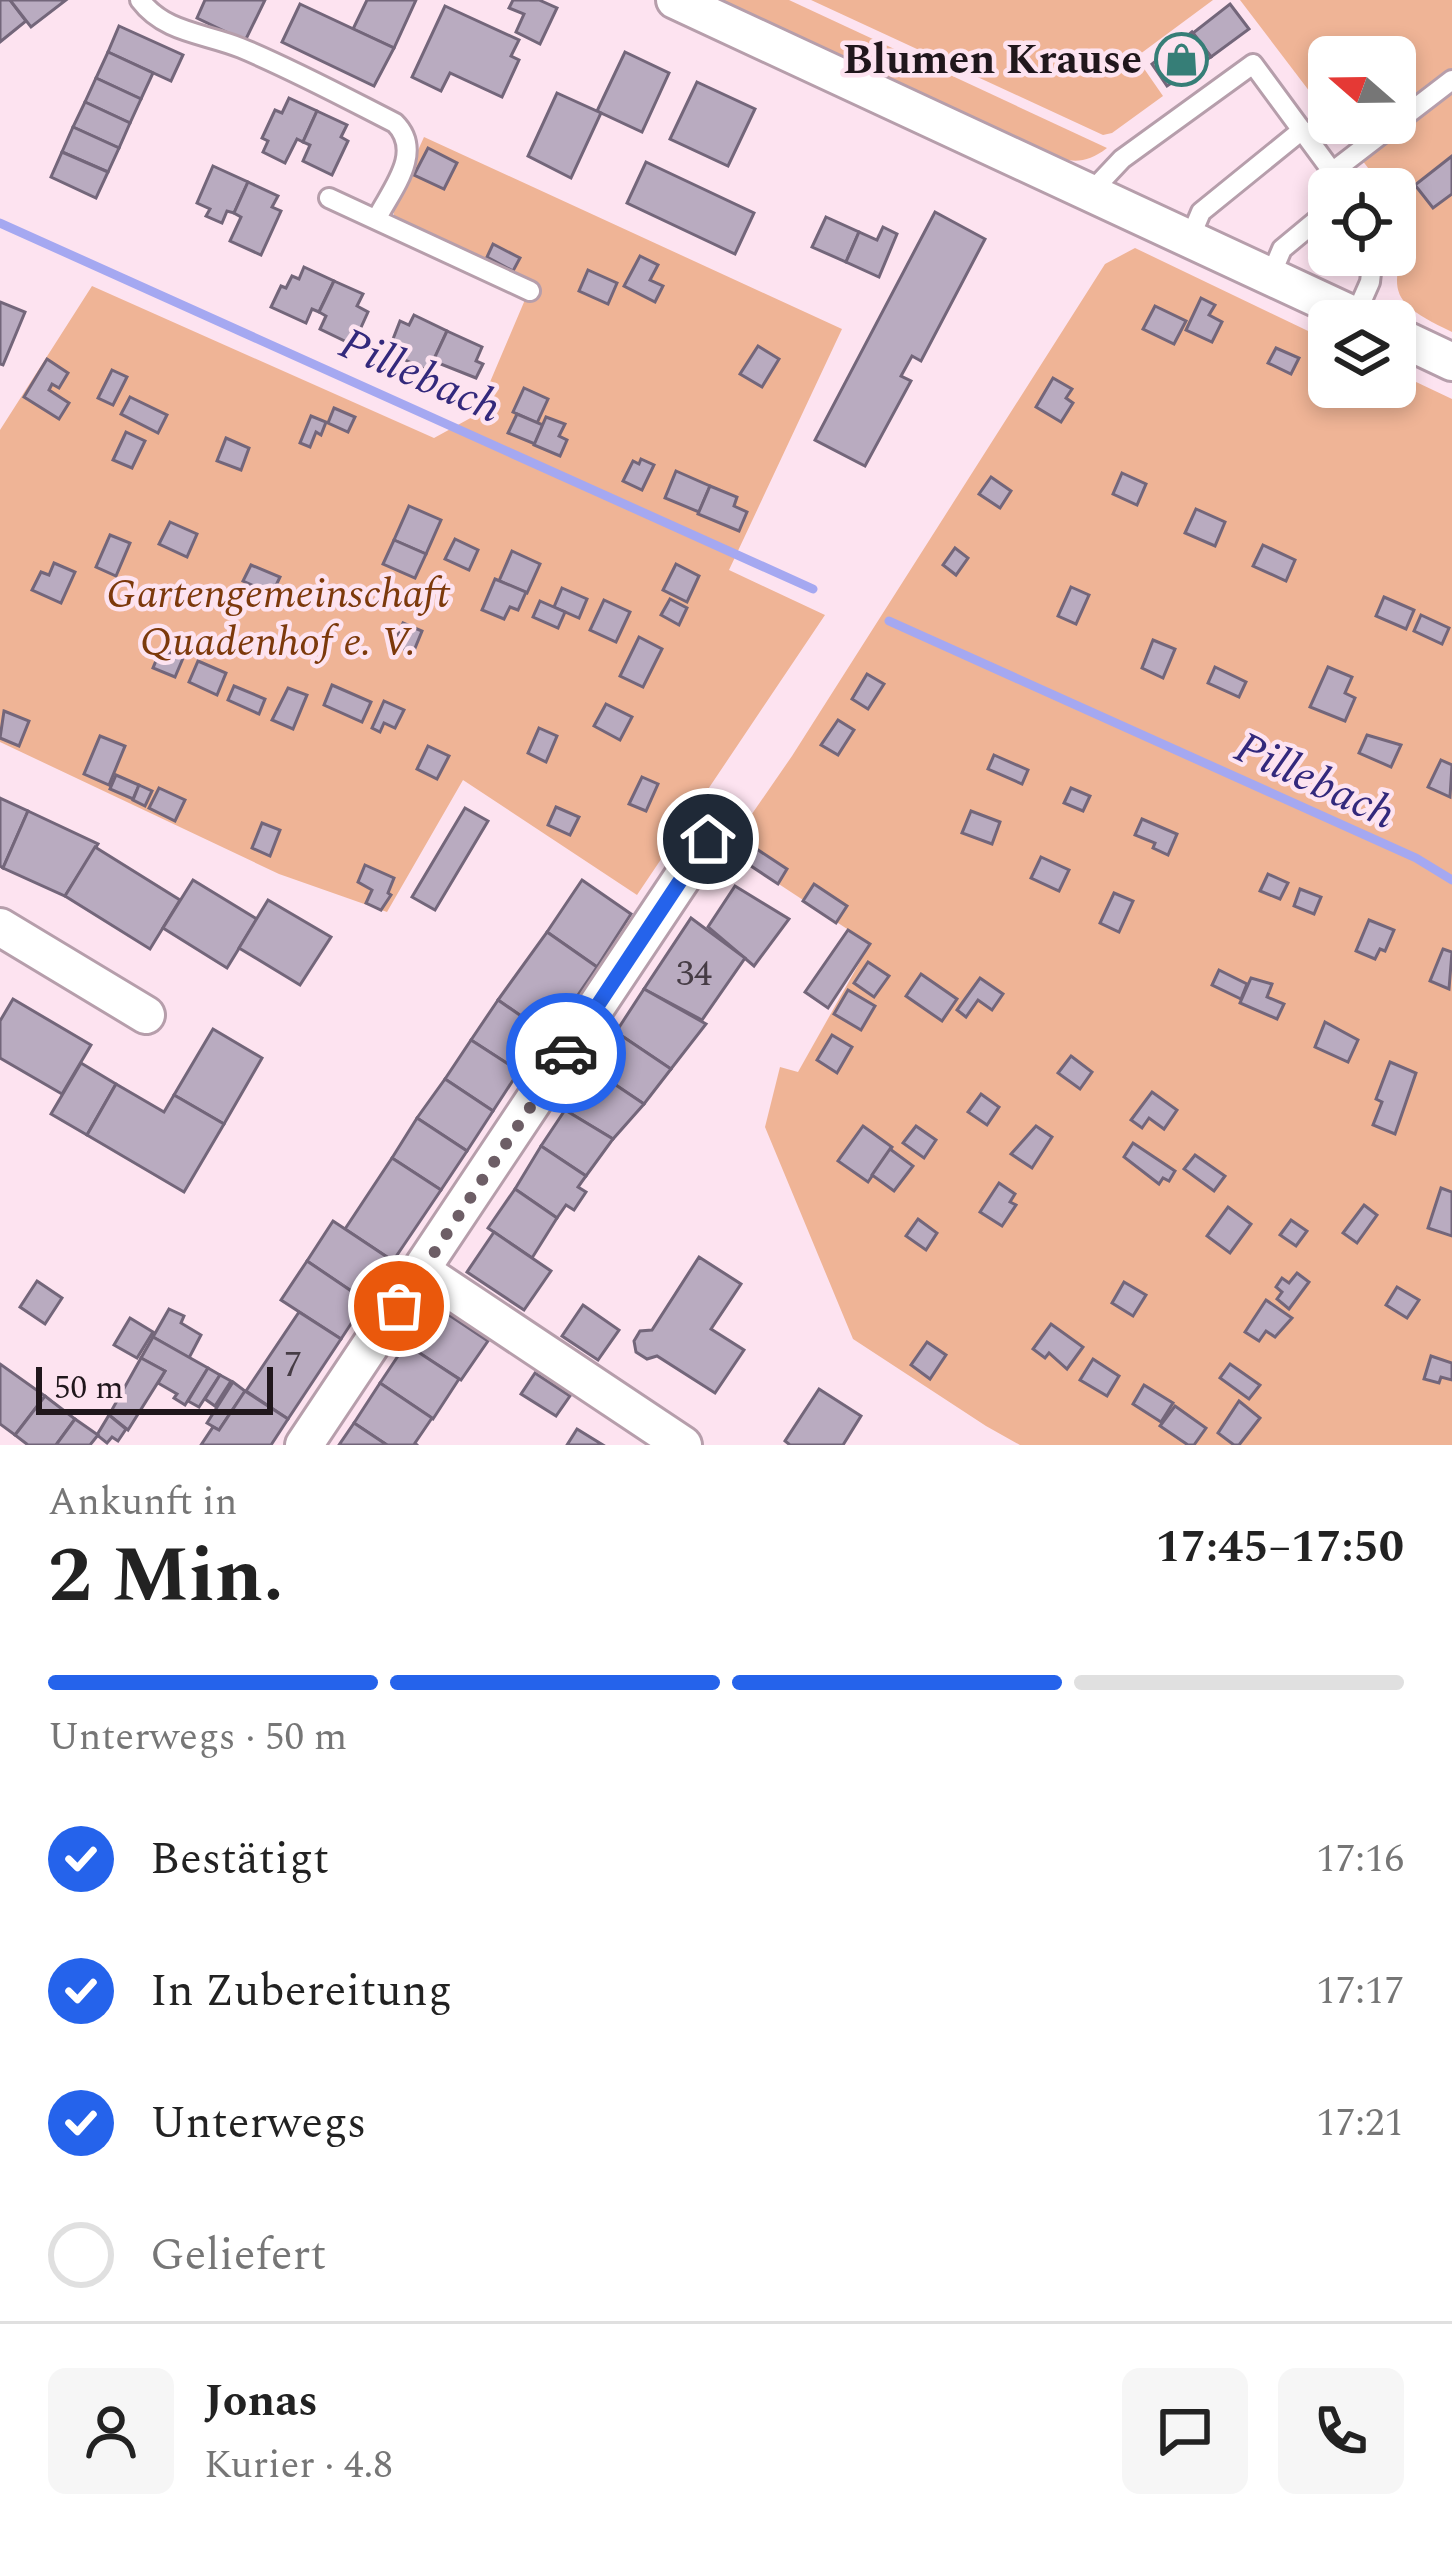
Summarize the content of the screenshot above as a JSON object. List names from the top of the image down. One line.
{"water":["Pillebach"],"parks":["Gartengemeinschaft Quadenhof e. V."],"places":{"shop":["Blumen Krause"]},"house_numbers":["34","7"],"scale_bar":"50 m","north":"left","page":{"scale":"50 m","heading":["2 Min.","Ankunft in","17:45–17:50"],"panel":["Jonas","Kurier · 4.8"],"bar":"Unterwegs · 50 m","list":[["Bestätigt","17:16"],["In Zubereitung","17:17"],["Unterwegs","17:21"],"Geliefert"]}}
